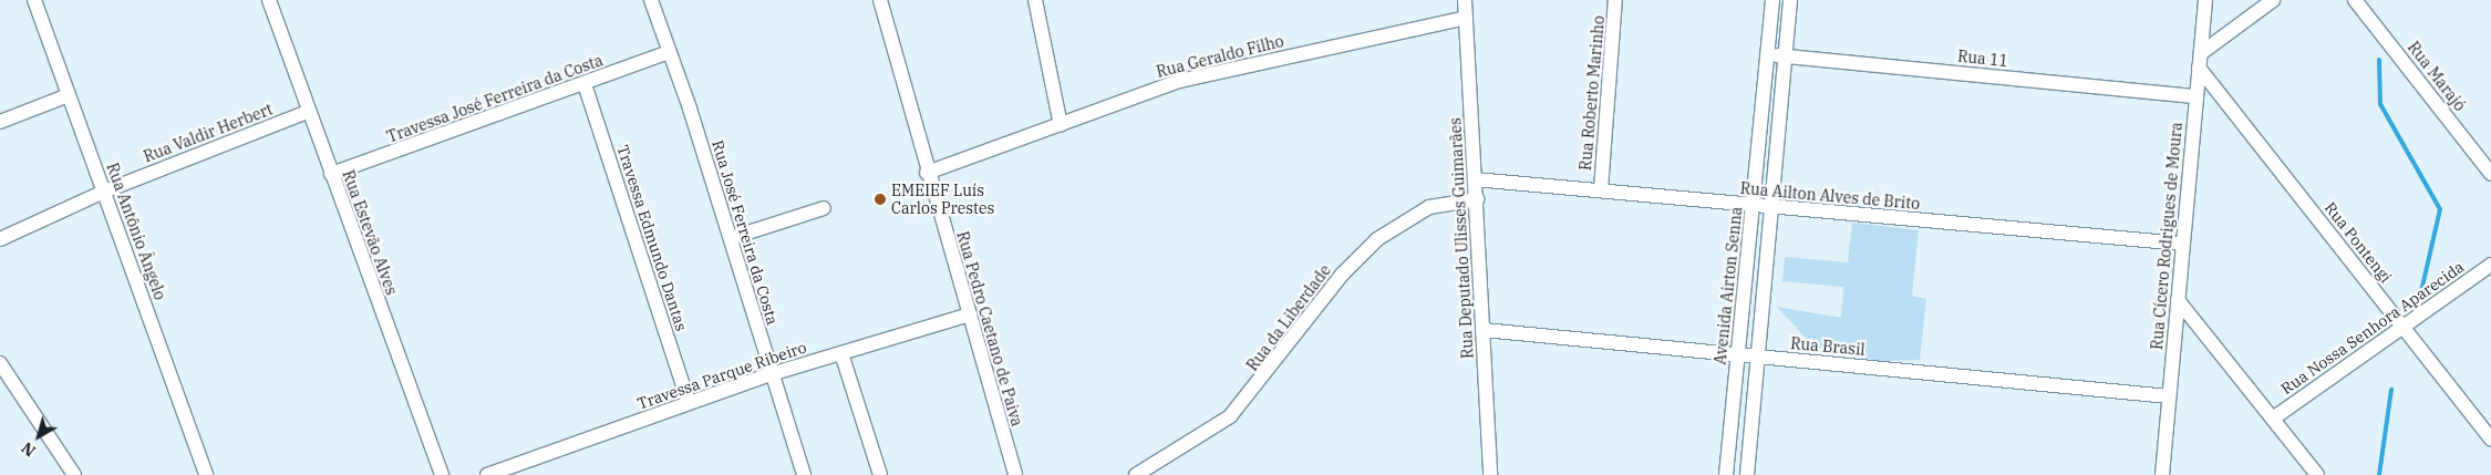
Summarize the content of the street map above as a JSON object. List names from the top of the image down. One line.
{"streets":{"street":["Rua Geraldo Filho","Rua 11","Rua Marajó","Rua Roberto Marinho","Travessa José Ferreira da Costa","Rua Valdir Herbert","Rua Ailton Alves de Brito","Rua Antônio Ângelo","Rua Estevão Alves","Rua José Ferreira da Costa","Rua Cícero Rodrigues de Moura","Travessa Edmundo Dantas","Rua Deputado Ulisses Guimarães","Rua Pontengi","Avenida Airton Senna","Rua da Liberdade","Rua Nossa Senhora Aparecida","Rua Pedro Caetano de Paiva","Rua Brasil","Travessa Parque Ribeiro"]},"crossings":[["Rua Geraldo Filho","Rua Deputado Ulisses Guimarães"],["Rua Geraldo Filho","Rua Pedro Caetano de Paiva"],["Rua 11","Rua Cícero Rodrigues de Moura"],["Rua 11","Avenida Airton Senna"],["Rua Roberto Marinho","Rua Ailton Alves de Brito"],["Travessa José Ferreira da Costa","Rua Estevão Alves"],["Travessa José Ferreira da Costa","Rua José Ferreira da Costa"],["Travessa José Ferreira da Costa","Travessa Edmundo Dantas"],["Rua Valdir Herbert","Rua Antônio Ângelo"],["Rua Valdir Herbert","Rua Estevão Alves"],["Rua Ailton Alves de Brito","Rua Cícero Rodrigues de Moura"],["Rua Ailton Alves de Brito","Rua Deputado Ulisses Guimarães"],["Rua Ailton Alves de Brito","Avenida Airton Senna"],["Rua José Ferreira da Costa","Travessa Parque Ribeiro"],["Rua Cícero Rodrigues de Moura","Rua Pontengi"],["Rua Cícero Rodrigues de Moura","Rua Brasil"],["Travessa Edmundo Dantas","Travessa Parque Ribeiro"],["Rua Deputado Ulisses Guimarães","Rua da Liberdade"],["Rua Deputado Ulisses Guimarães","Rua Brasil"],["Rua Pontengi","Rua Nossa Senhora Aparecida"],["Avenida Airton Senna","Rua Brasil"],["Rua Pedro Caetano de Paiva","Travessa Parque Ribeiro"]],"places":["EMEIEF Luís Carlos Prestes"],"north":"bottom left"}
